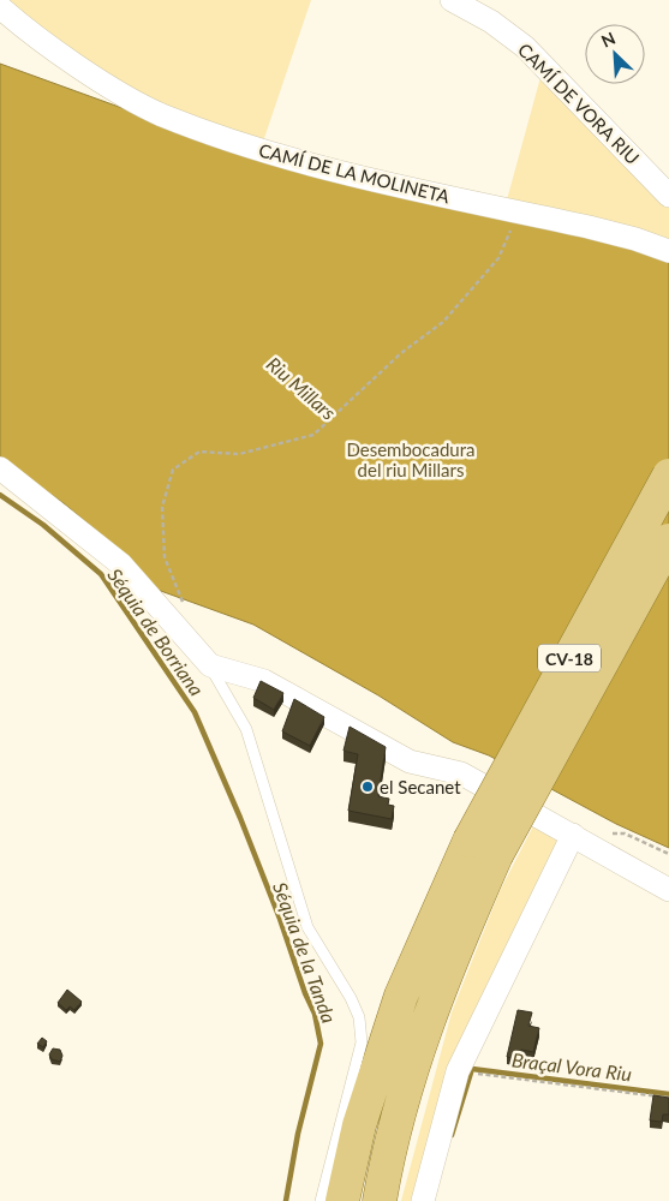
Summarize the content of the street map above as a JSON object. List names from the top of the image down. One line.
{"streets":{"main road":["CV-18"],"street":["CAMÍ DE VORA RIU","CAMÍ DE LA MOLINETA"]},"water":["Riu Millars","Séquia de Borriana","Séquia de la Tanda","Braçal Vora Riu"],"parks":["Desembocadura del riu Millars"],"places":["el Secanet"],"north":"top left"}
